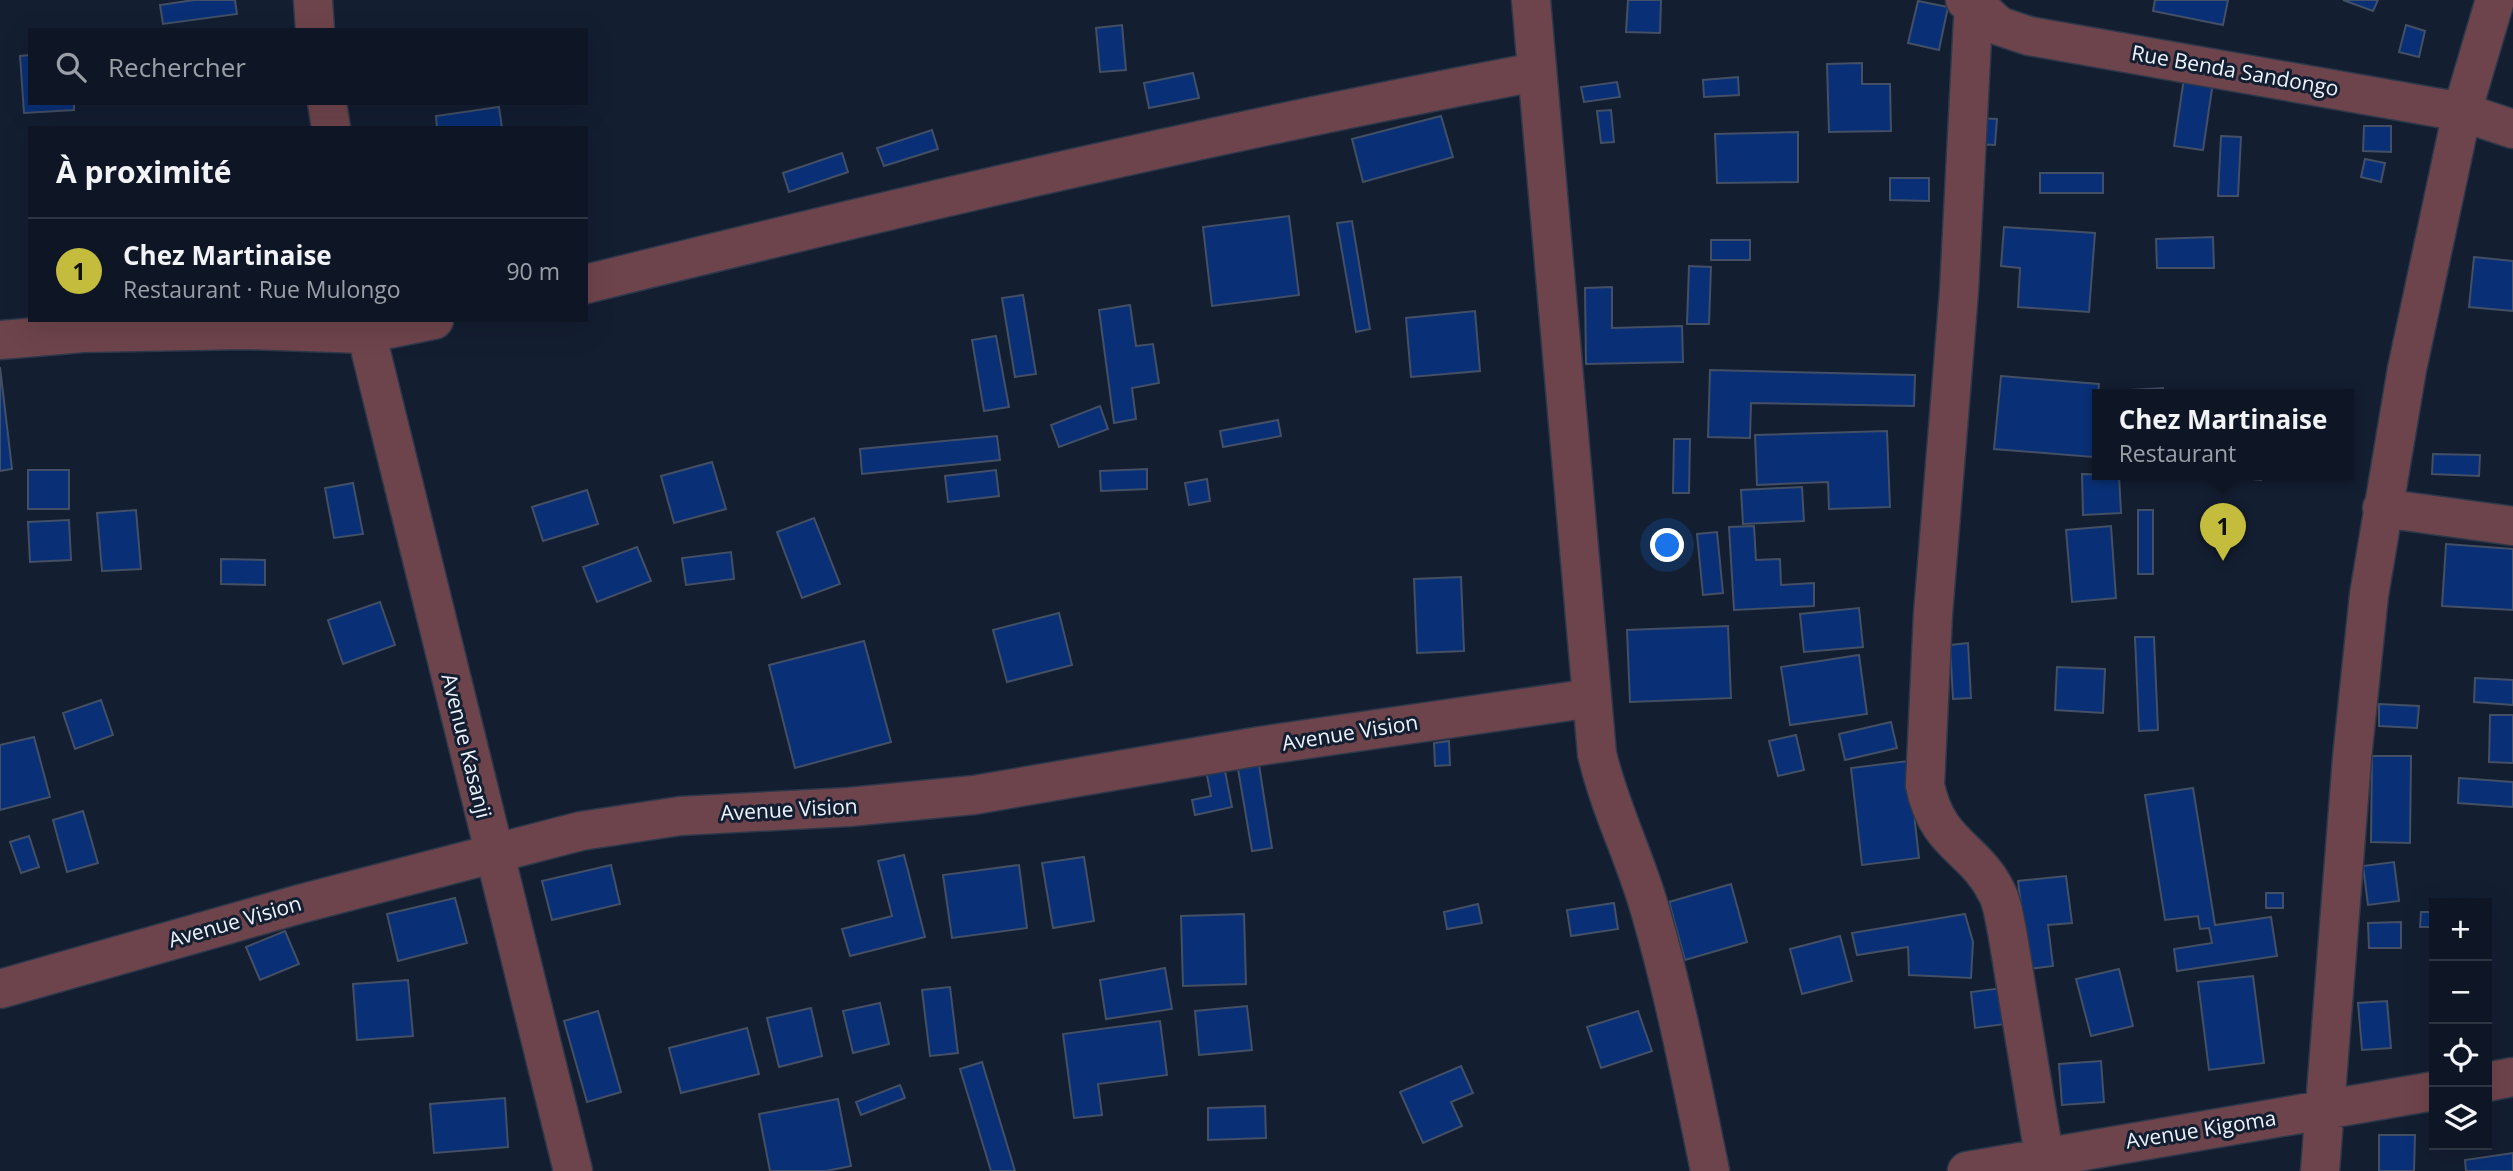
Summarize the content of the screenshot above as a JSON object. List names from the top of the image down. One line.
{"streets":{"street":["Rue Benda Sandongo","Avenue Vision","Avenue Kasanji","Avenue Kigoma"]},"crossings":[["Avenue Vision","Avenue Kasanji"]],"page":{"search":"Rechercher","heading":"À proximité","list":[{"mark":"1","name":"Chez Martinaise","note":"Restaurant · Rue Mulongo","value":"90 m"}],"popup":["Chez Martinaise","Restaurant"],"pins":"1","map_buttons":["+","−"]}}
